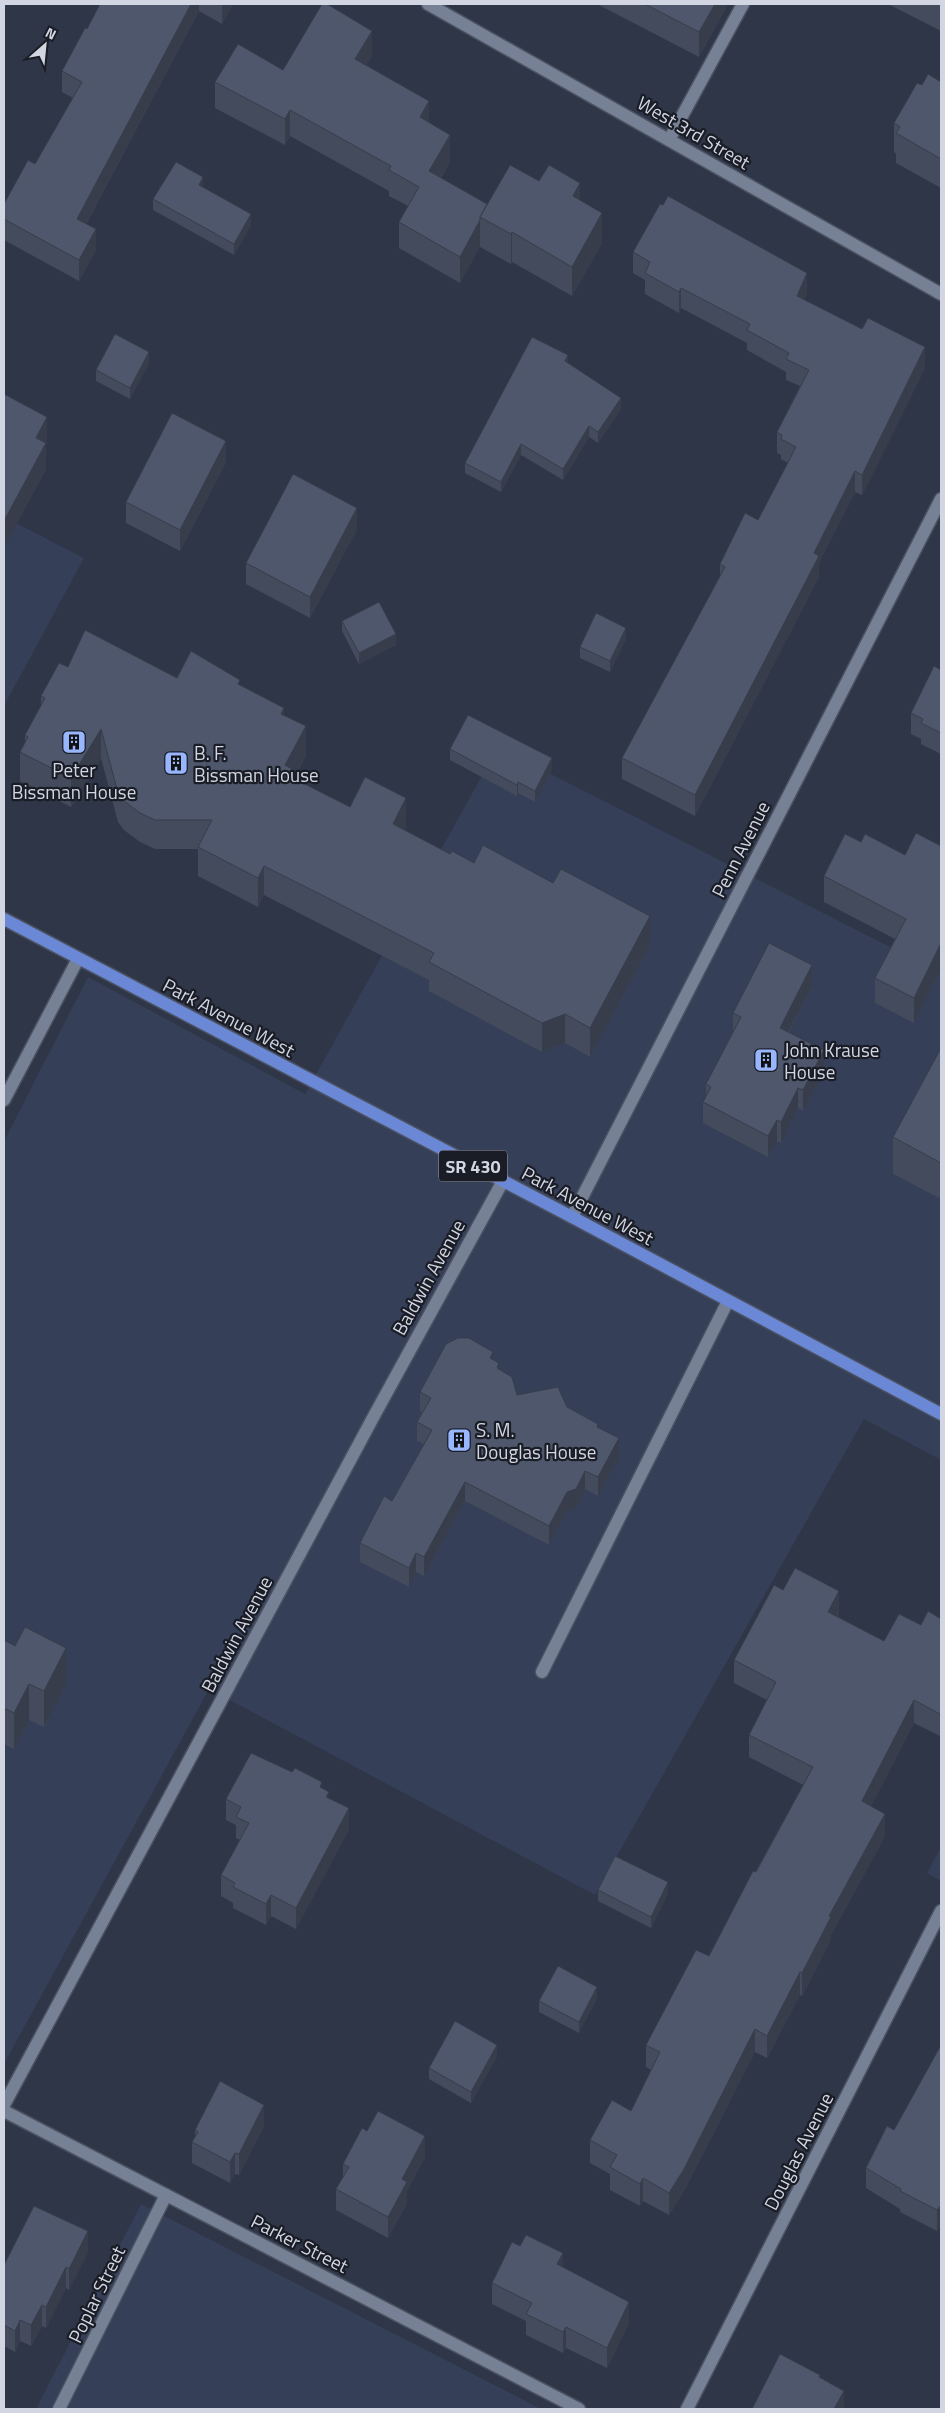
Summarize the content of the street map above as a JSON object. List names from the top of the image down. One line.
{"streets":{"main road":["Park Avenue West","SR 430"],"street":["West 3rd Street","Penn Avenue","Baldwin Avenue","Douglas Avenue","Parker Street","Poplar Street"]},"crossings":[["Penn Avenue","Park Avenue West"],["Park Avenue West","Baldwin Avenue"],["Parker Street","Poplar Street"]],"places":{"building":["Peter Bissman House","B. F. Bissman House","John Krause House","S. M. Douglas House"]},"north":"top right"}
